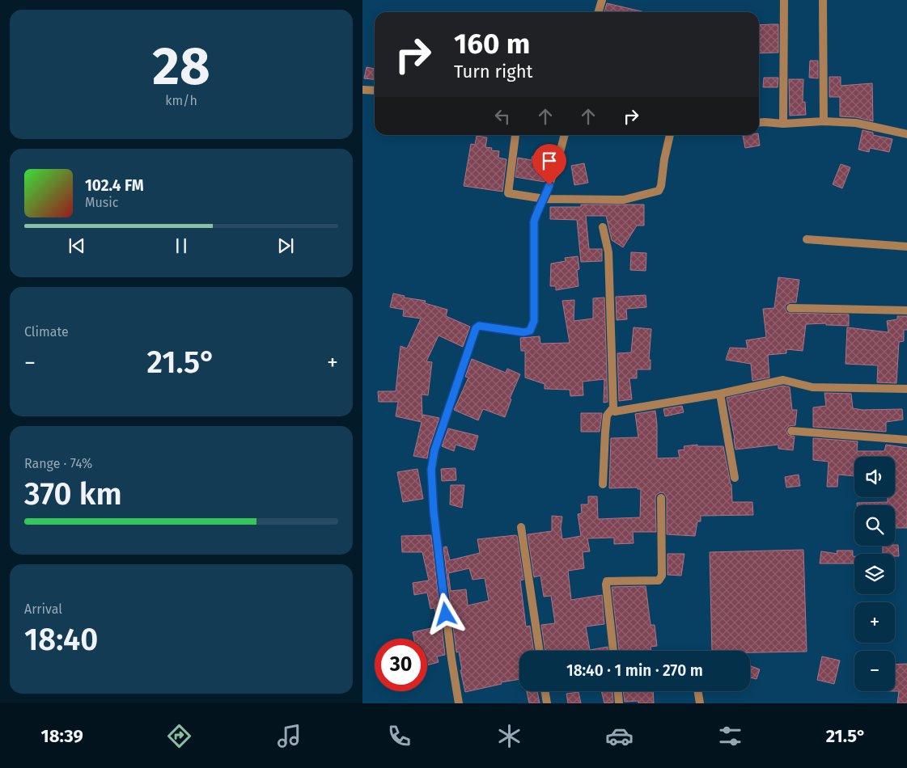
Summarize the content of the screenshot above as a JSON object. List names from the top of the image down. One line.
{"page":{"tile":[["28","km/h"],"Climate",["Range · 74%","370 km"],["Arrival","18:40"]],"turn":["160 m","Turn right"],"song":["102.4 FM","Music"],"heat":["−","21.5°","+"],"map_buttons":["+","−"],"limit":"30","trip":"18:40 · 1 min · 270 m","tabs":["18:39","21.5°"]}}
